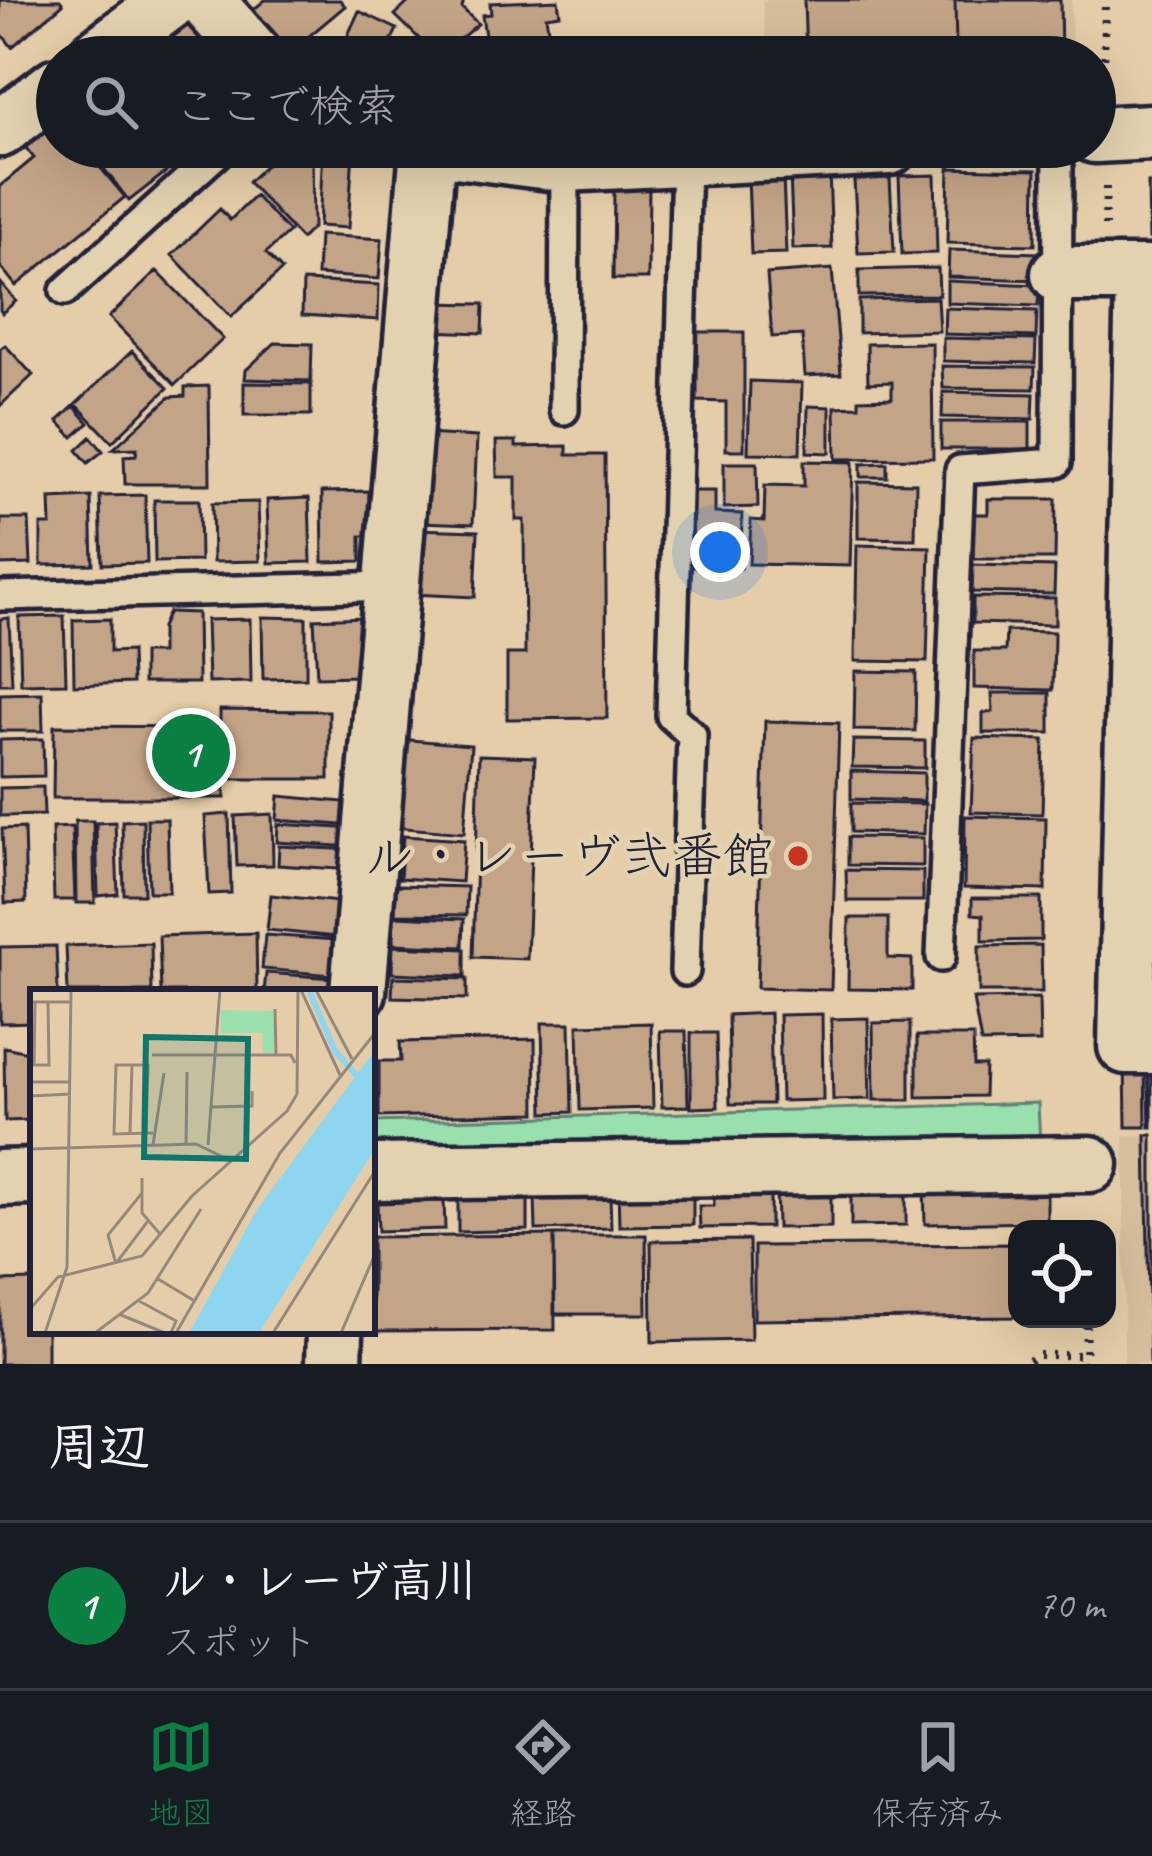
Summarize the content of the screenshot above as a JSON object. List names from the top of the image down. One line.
{"places":["ル・レーヴ弐番館"],"page":{"search":"ここで検索","pins":"1","heading":"周辺","list":[{"mark":"1","name":"ル・レーヴ高川","note":"スポット","value":"70 m"}],"nav":["地図","経路","保存済み"]}}
